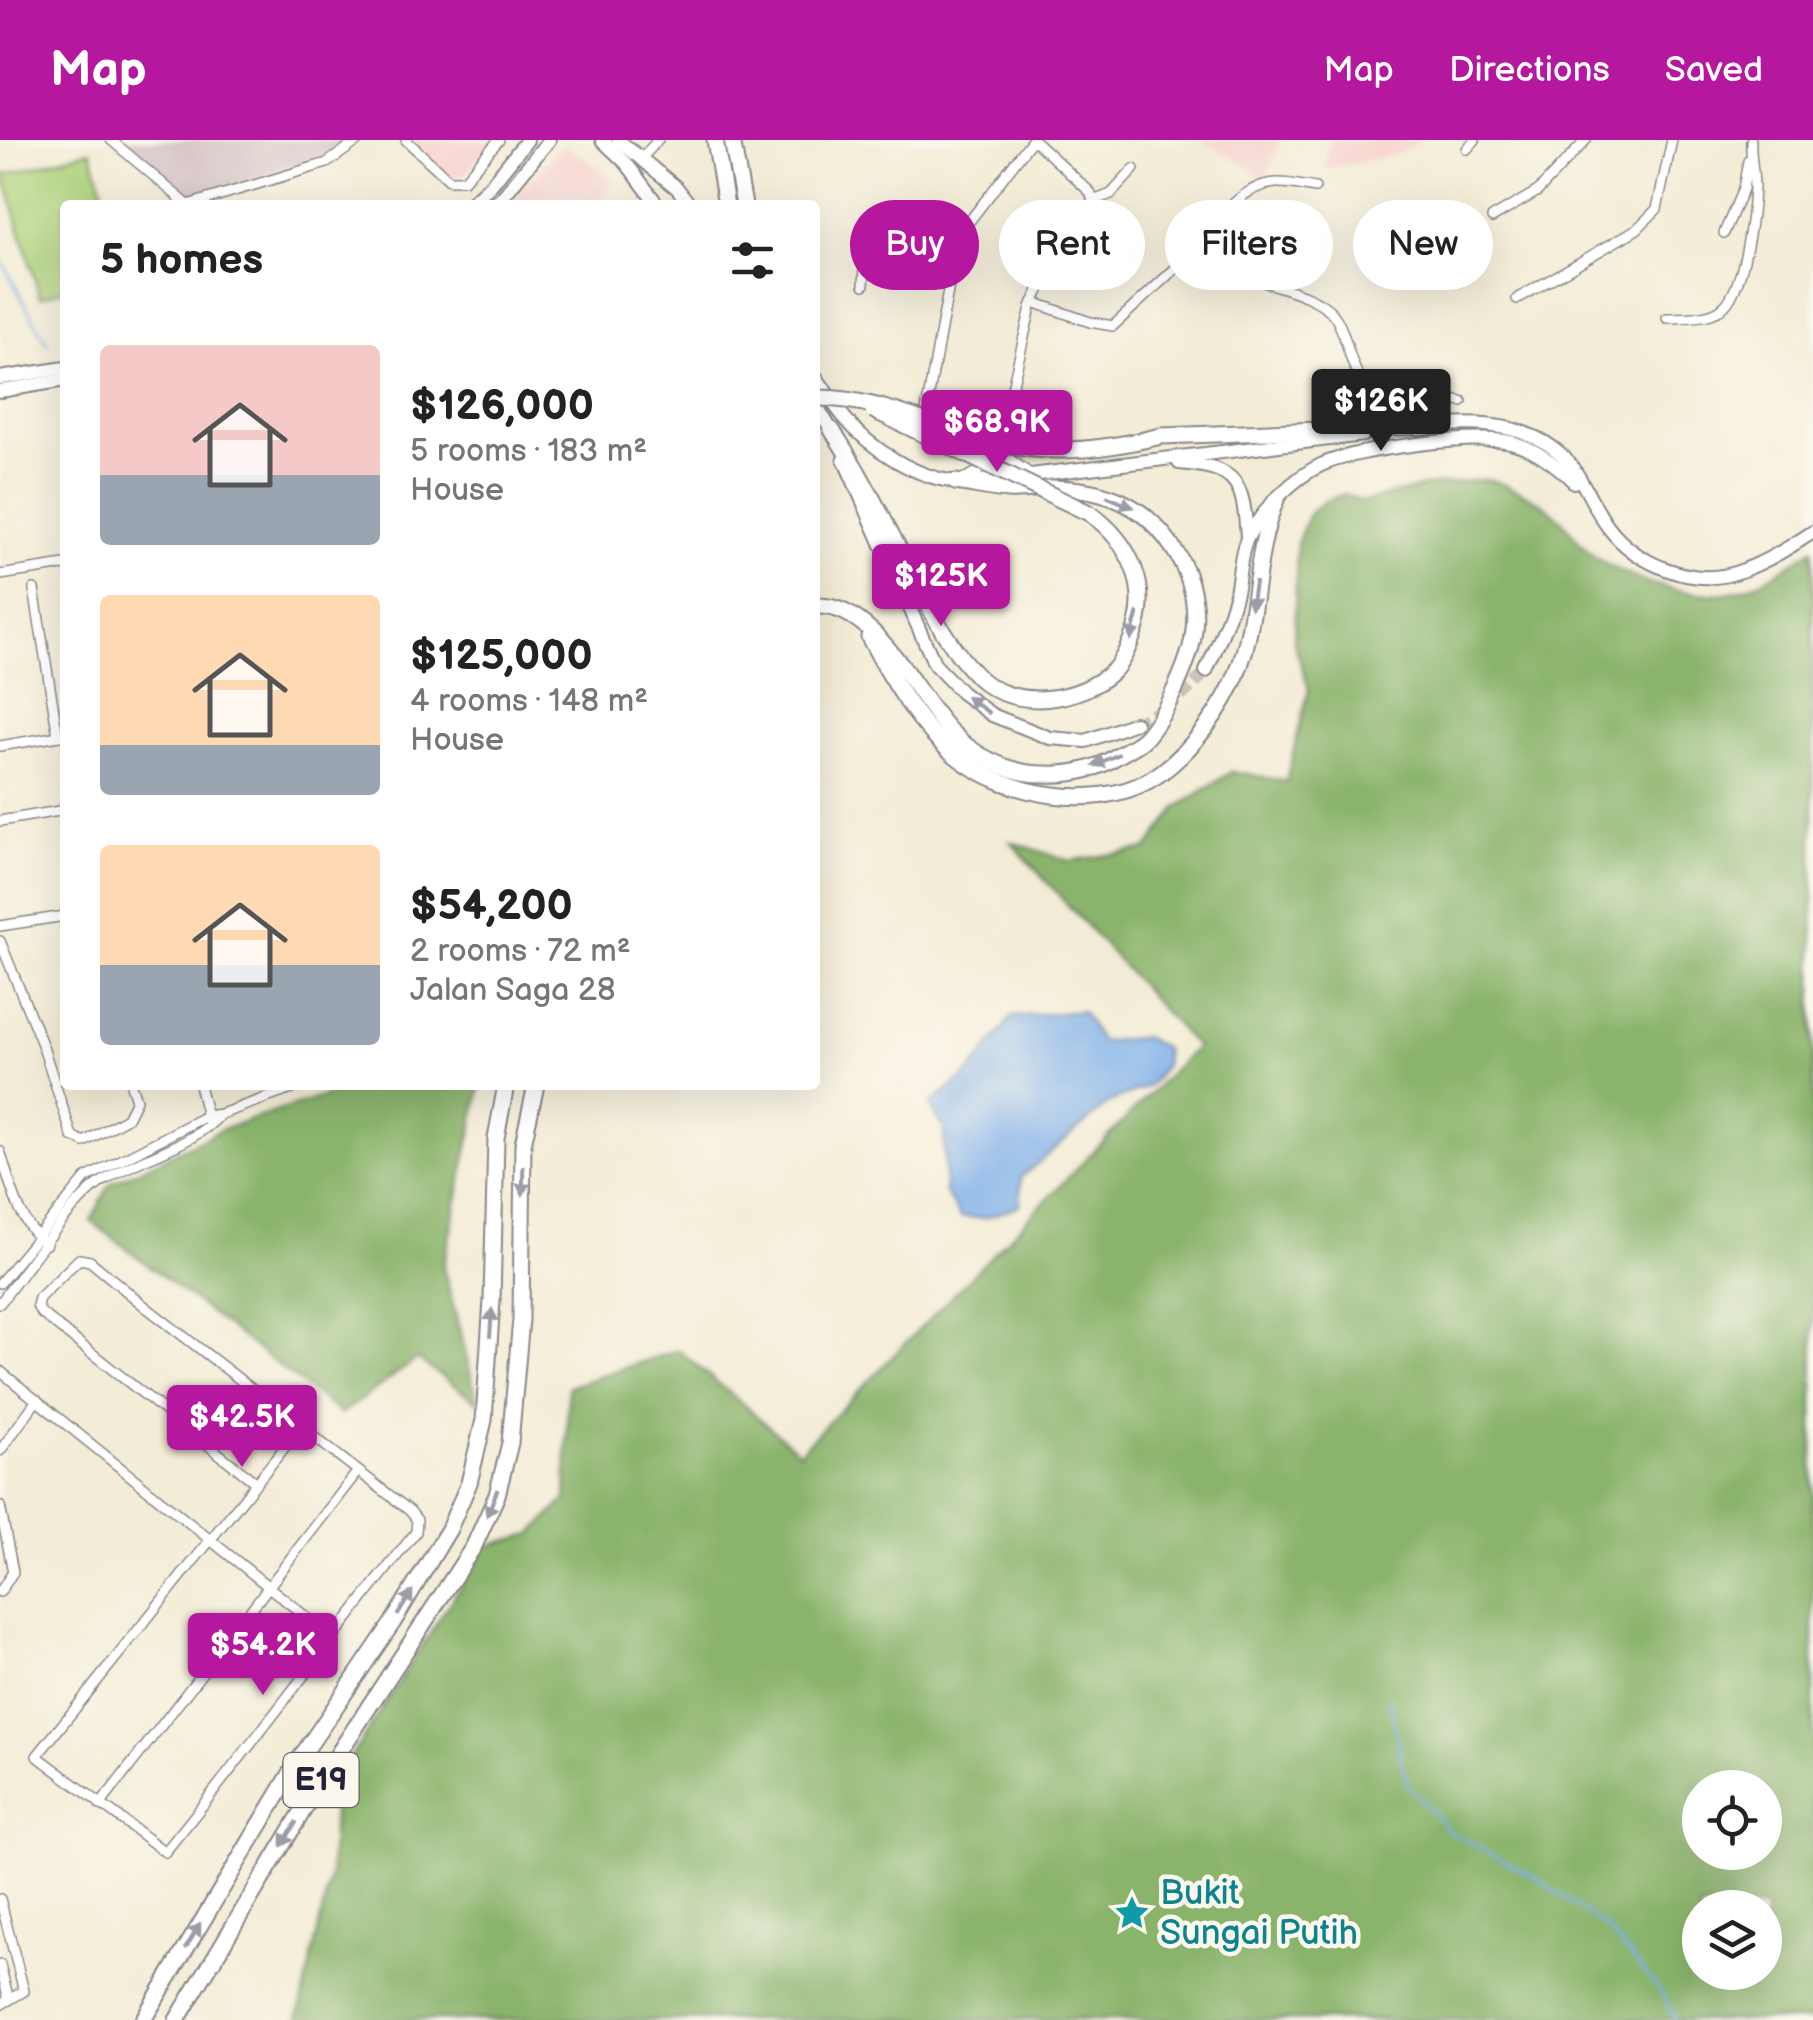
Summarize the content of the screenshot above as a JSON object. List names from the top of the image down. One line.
{"streets":{"highway":["E19"]},"places":{"place":["Bukit Sungai Putih"]},"page":{"header":"Map","nav":["Map","Directions","Saved"],"chip":["Buy","Rent","Filters","New"],"heading":"5 homes","list":[{"name":"$126,000","note":"5 rooms · 183 m² · House"},{"name":"$125,000","note":"4 rooms · 148 m² · House"},{"name":"$54,200","note":"2 rooms · 72 m² · Jalan Saga 28"}],"price":["$126K","$68.9K","$125K","$42.5K","$54.2K"]}}
